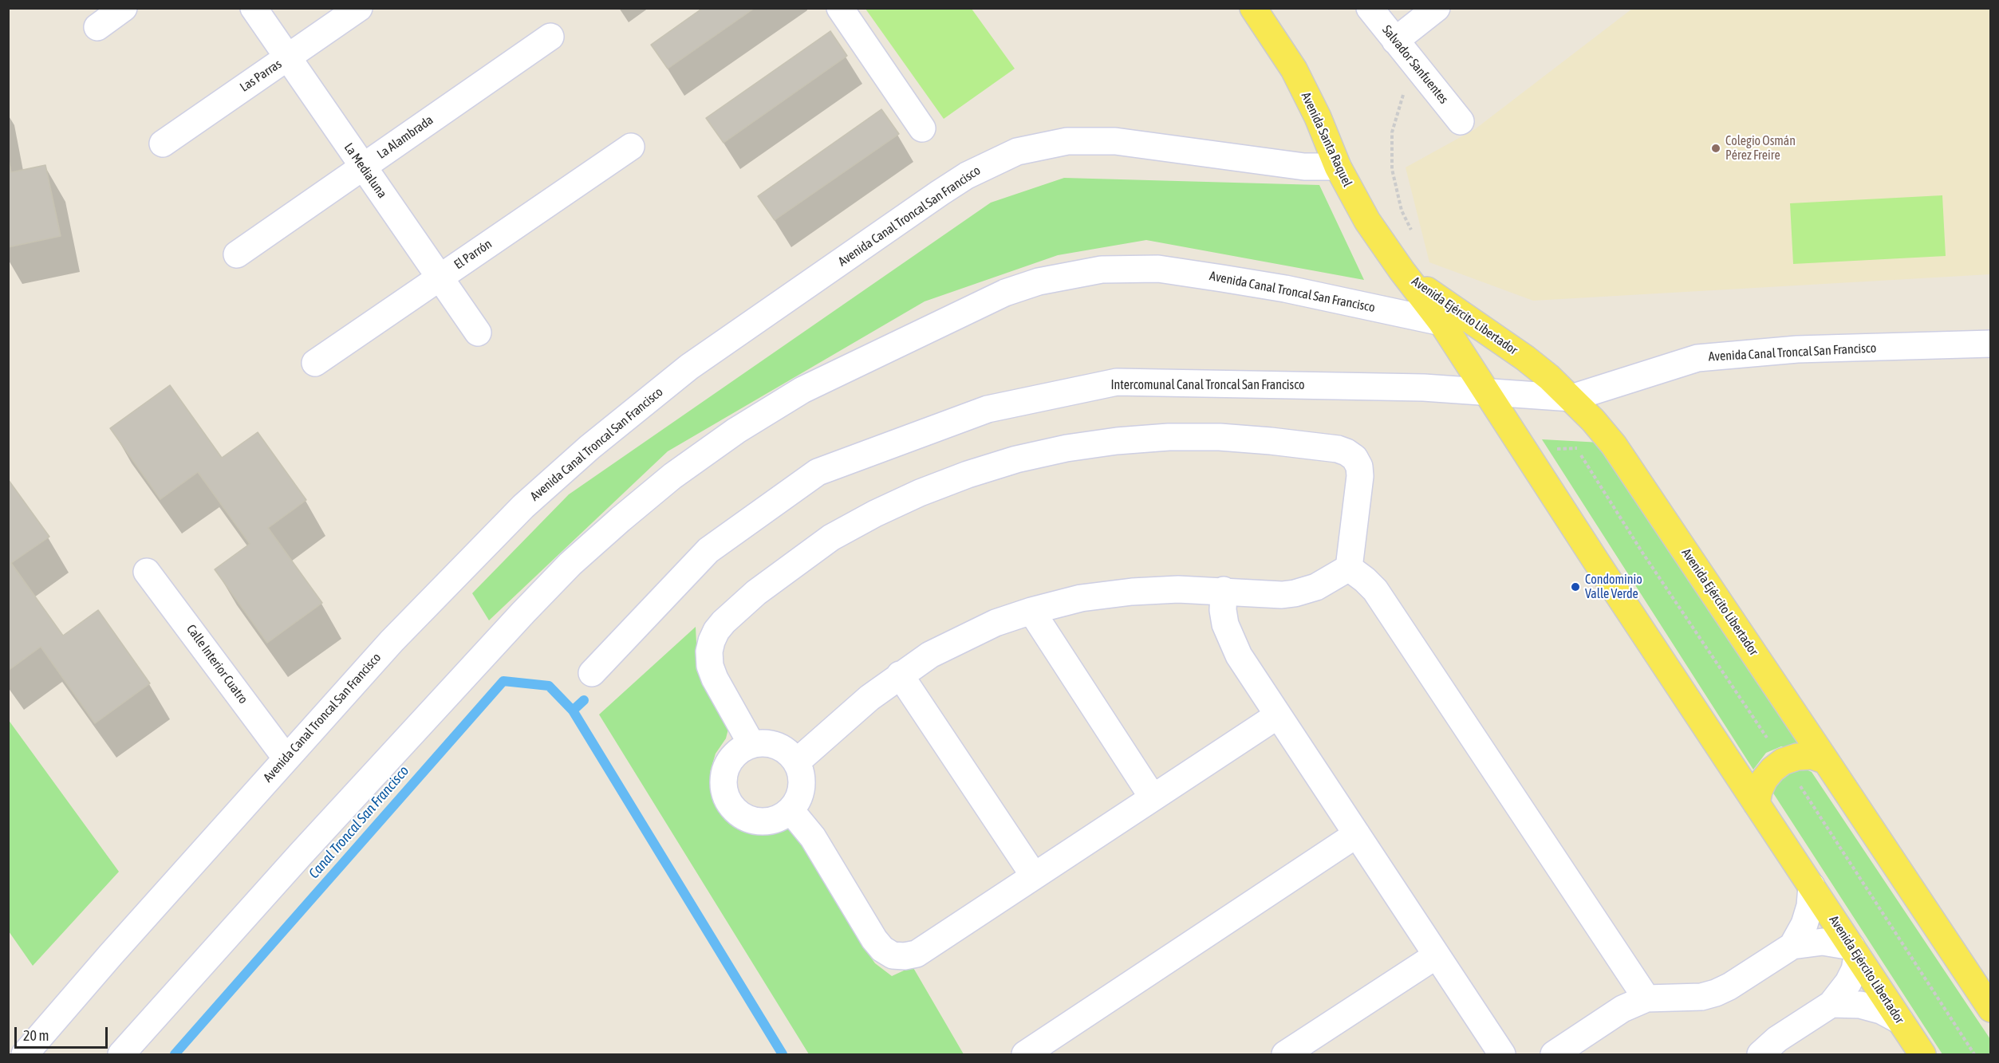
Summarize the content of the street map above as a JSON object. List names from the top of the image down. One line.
{"streets":{"main road":["Avenida Santa Raquel","Avenida Ejército Libertador"],"street":["Salvador Sanfuentes","Las Parras","La Alambrada","La Medialuna","Avenida Canal Troncal San Francisco","El Parrón","Intercomunal Canal Troncal San Francisco","Calle Interior Cuatro"]},"crossings":[["Las Parras","La Medialuna"],["La Alambrada","La Medialuna"],["Avenida Santa Raquel","Avenida Canal Troncal San Francisco"],["Avenida Santa Raquel","Avenida Ejército Libertador"],["La Medialuna","El Parrón"],["Avenida Canal Troncal San Francisco","Avenida Ejército Libertador"],["Avenida Canal Troncal San Francisco","Intercomunal Canal Troncal San Francisco"],["Avenida Canal Troncal San Francisco","Calle Interior Cuatro"],["Avenida Ejército Libertador","Intercomunal Canal Troncal San Francisco"]],"water":["Canal Troncal San Francisco"],"places":["Colegio Osmán Pérez Freire","Condominio Valle Verde"],"scale_bar":"20 m"}
